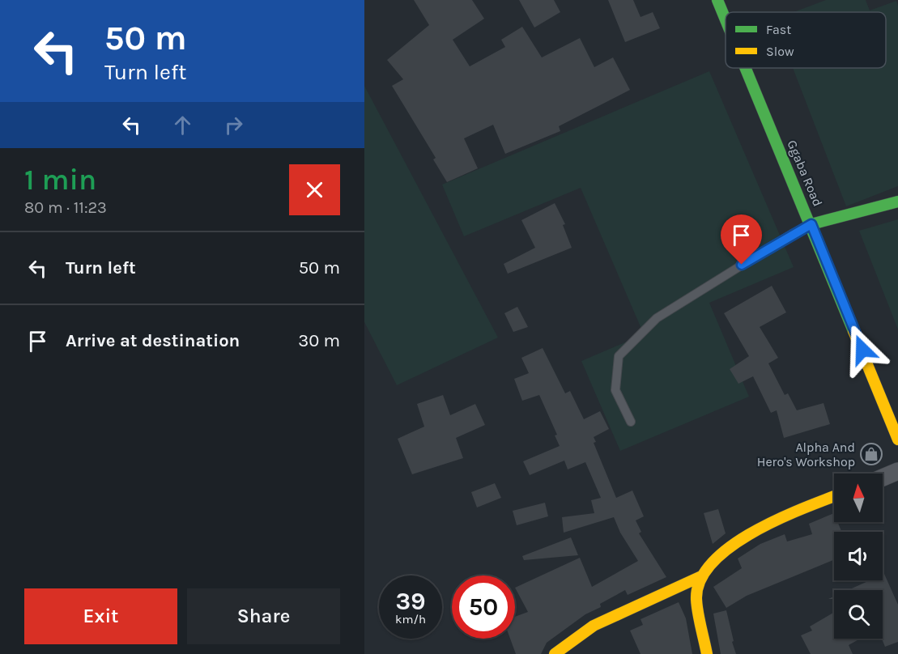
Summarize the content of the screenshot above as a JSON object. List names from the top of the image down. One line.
{"streets":{"street":["Ggaba Road"]},"places":{"shop":["Alpha And Hero's Workshop"]},"legend":["Fast","Slow"],"north":"top","page":{"turn":["50 m","Turn left"],"heading":["1 min","80 m · 11:23"],"list":[{"name":"Turn left","value":"50 m"},{"name":"Arrive at destination","value":"30 m"}],"speed":"39 km/h","limit":"50","buttons":["Exit","Share"]}}
